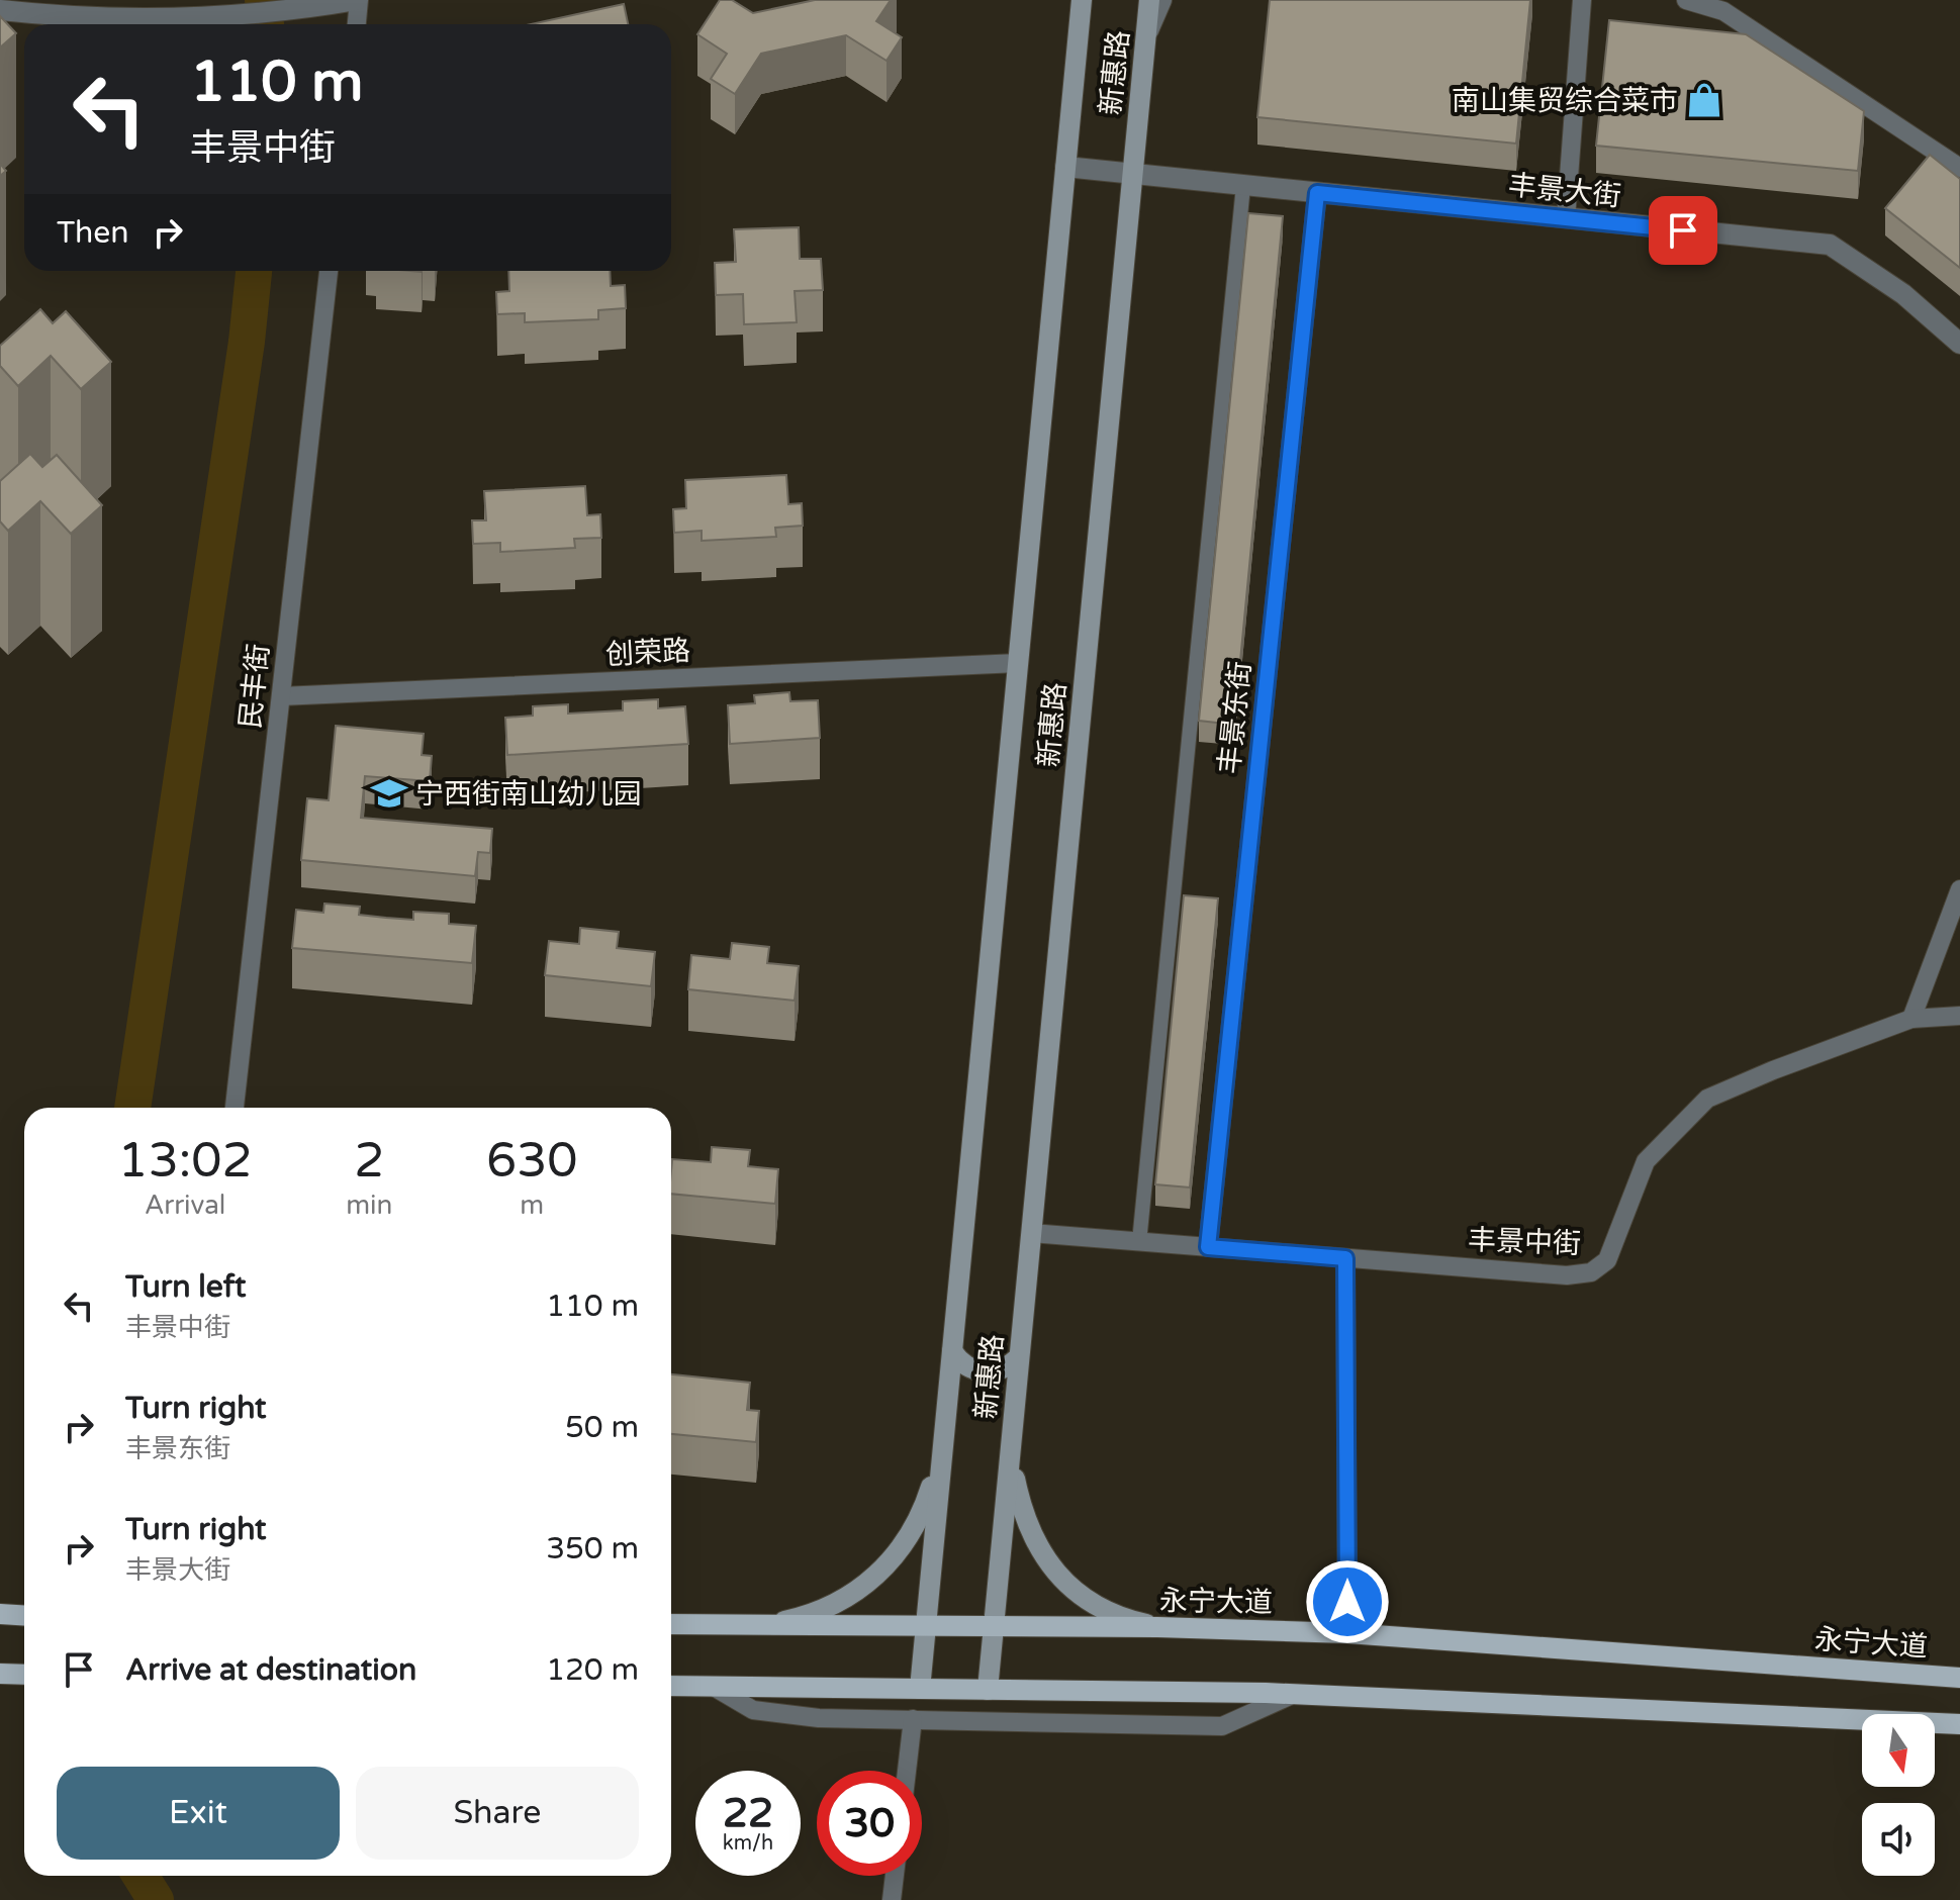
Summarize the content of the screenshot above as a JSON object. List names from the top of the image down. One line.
{"streets":{"main road":["新惠路","永宁大道"],"street":["丰景大街","创荣路","民丰街","丰景东街","丰景中街"]},"crossings":[["新惠路","丰景大街"],["新惠路","创荣路"],["新惠路","丰景中街"],["新惠路","永宁大道"],["丰景大街","丰景东街"],["创荣路","民丰街"],["丰景东街","丰景中街"]],"places":{"shop":["南山集贸综合菜市"],"school or university":["宁西街南山幼儿园"]},"north":"bottom","page":{"turn":["110 m","丰景中街"],"then":"Then","eta":["13:02","Arrival","2","min","630","m"],"list":[{"name":"Turn left","note":"丰景中街","value":"110 m"},{"name":"Turn right","note":"丰景东街","value":"50 m"},{"name":"Turn right","note":"丰景大街","value":"350 m"},{"name":"Arrive at destination","value":"120 m"}],"buttons":["Exit","Share"],"speed":"22 km/h","limit":"30"}}
